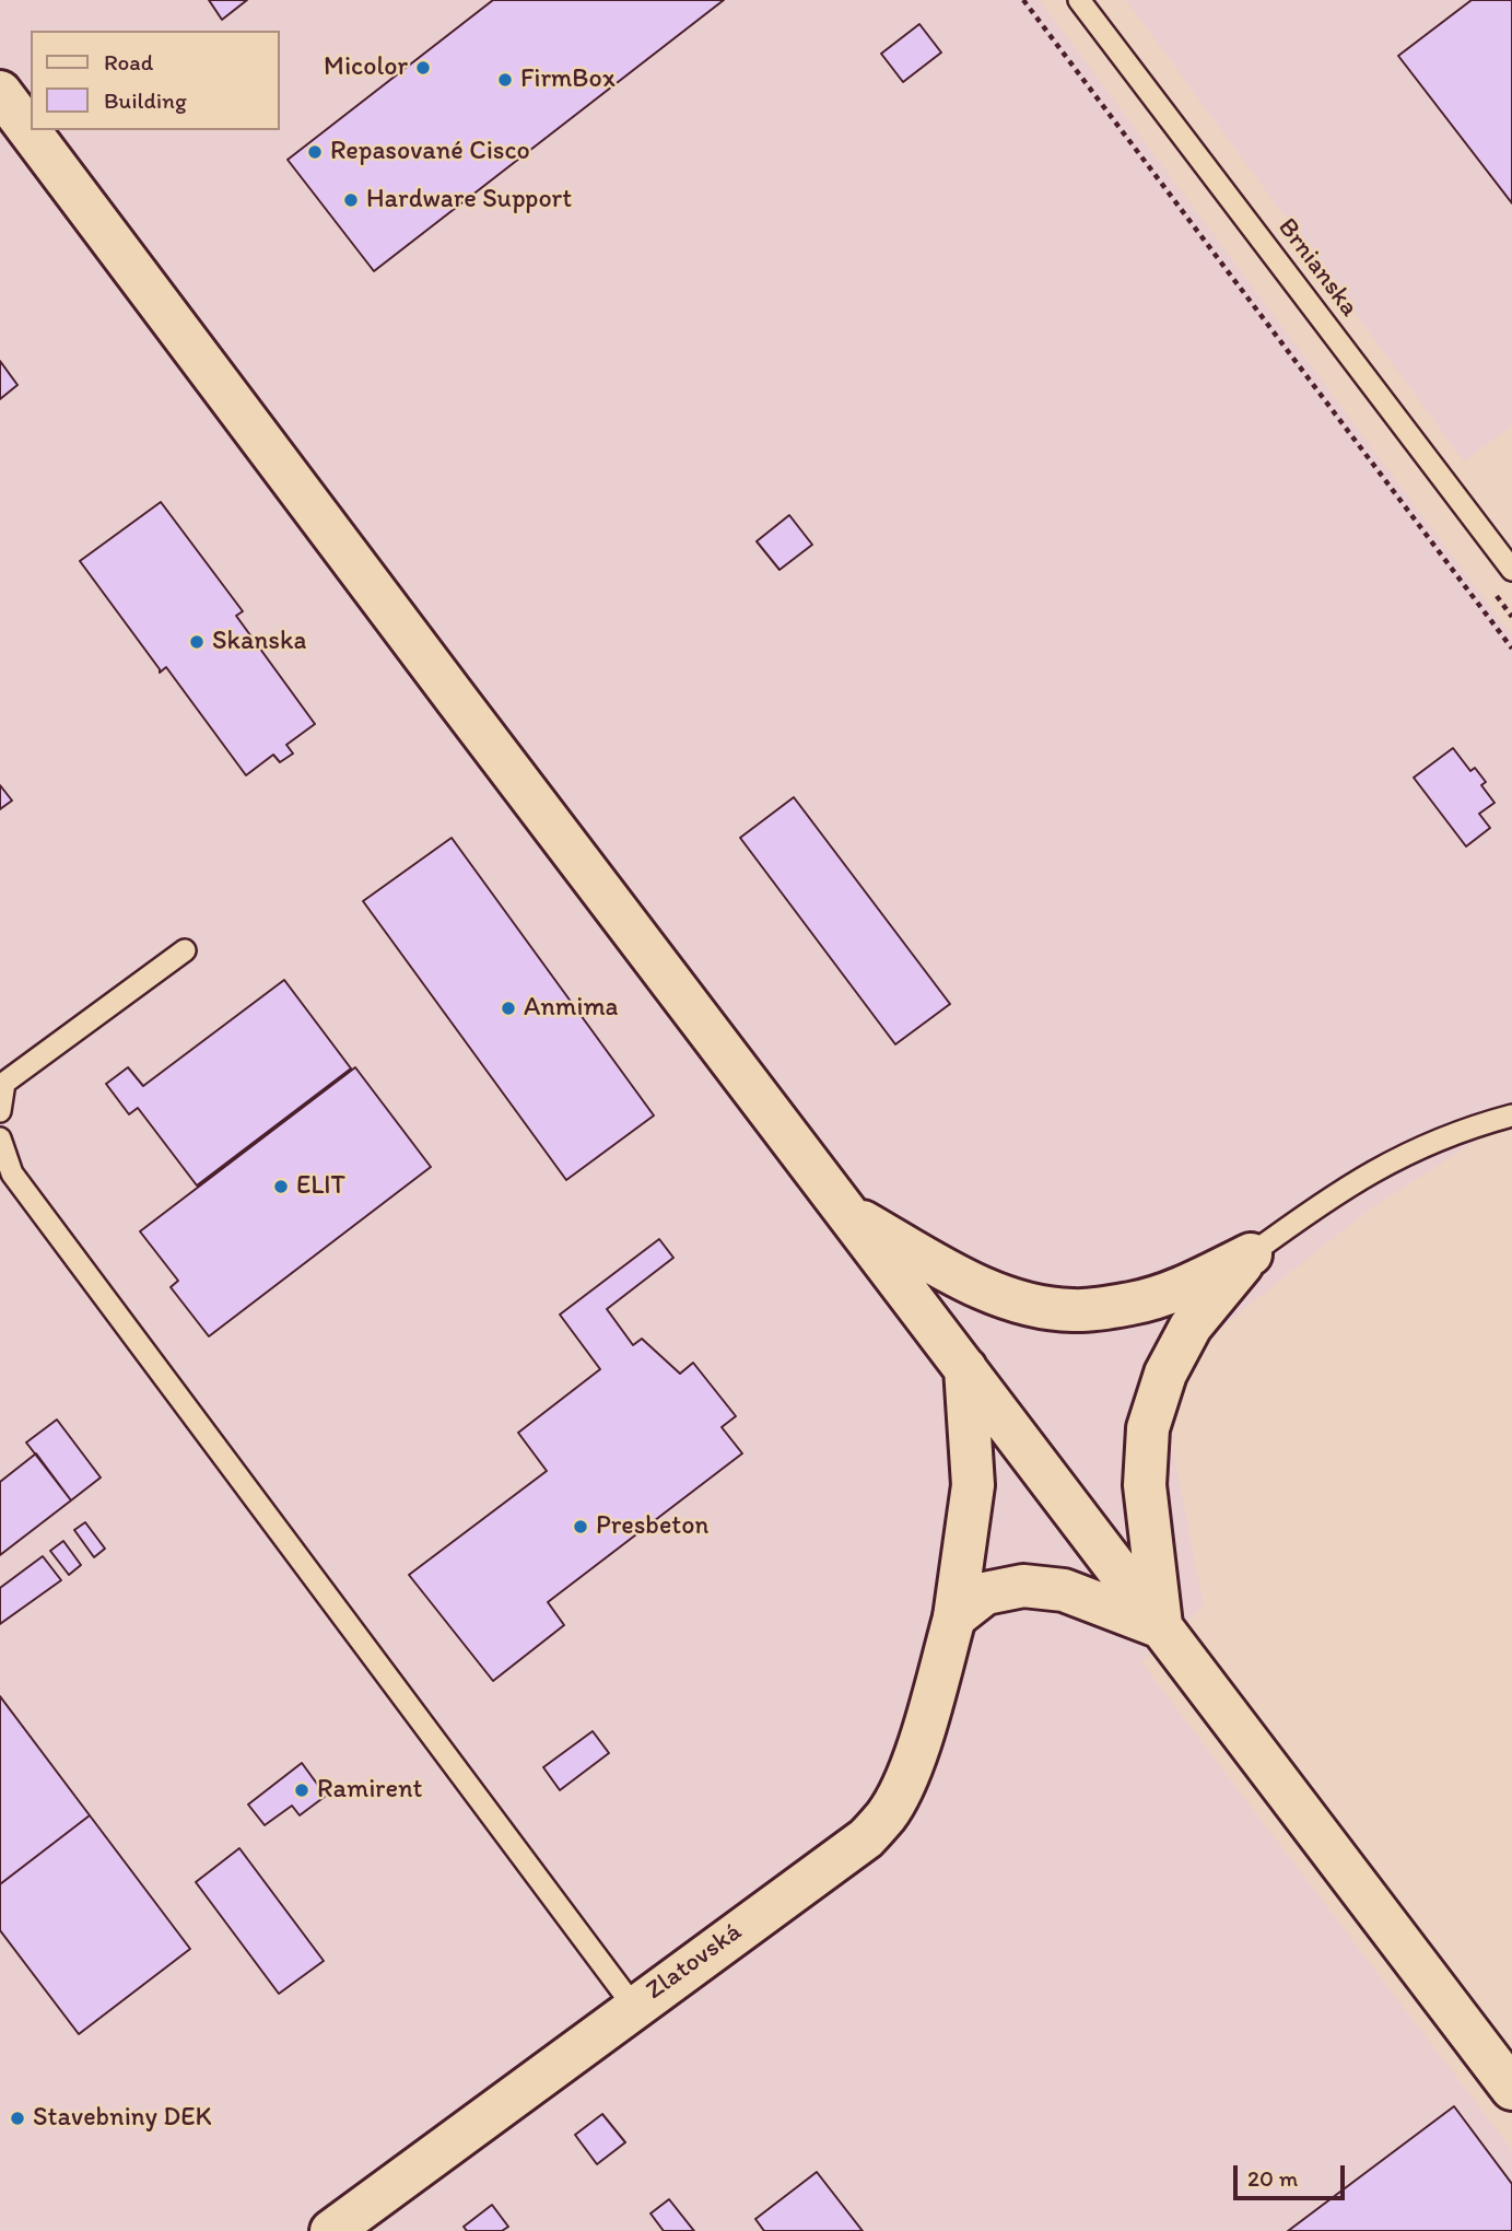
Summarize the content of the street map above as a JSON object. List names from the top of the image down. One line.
{"streets":{"main road":["Zlatovská"],"lane":["Brnianska"]},"places":["Micolor","FirmBox","Repasované Cisco","Hardware Support","Skanska","Anmima","ELIT","Presbeton","Ramirent","Stavebniny DEK"],"legend":["Road","Building"],"scale_bar":"20 m"}
